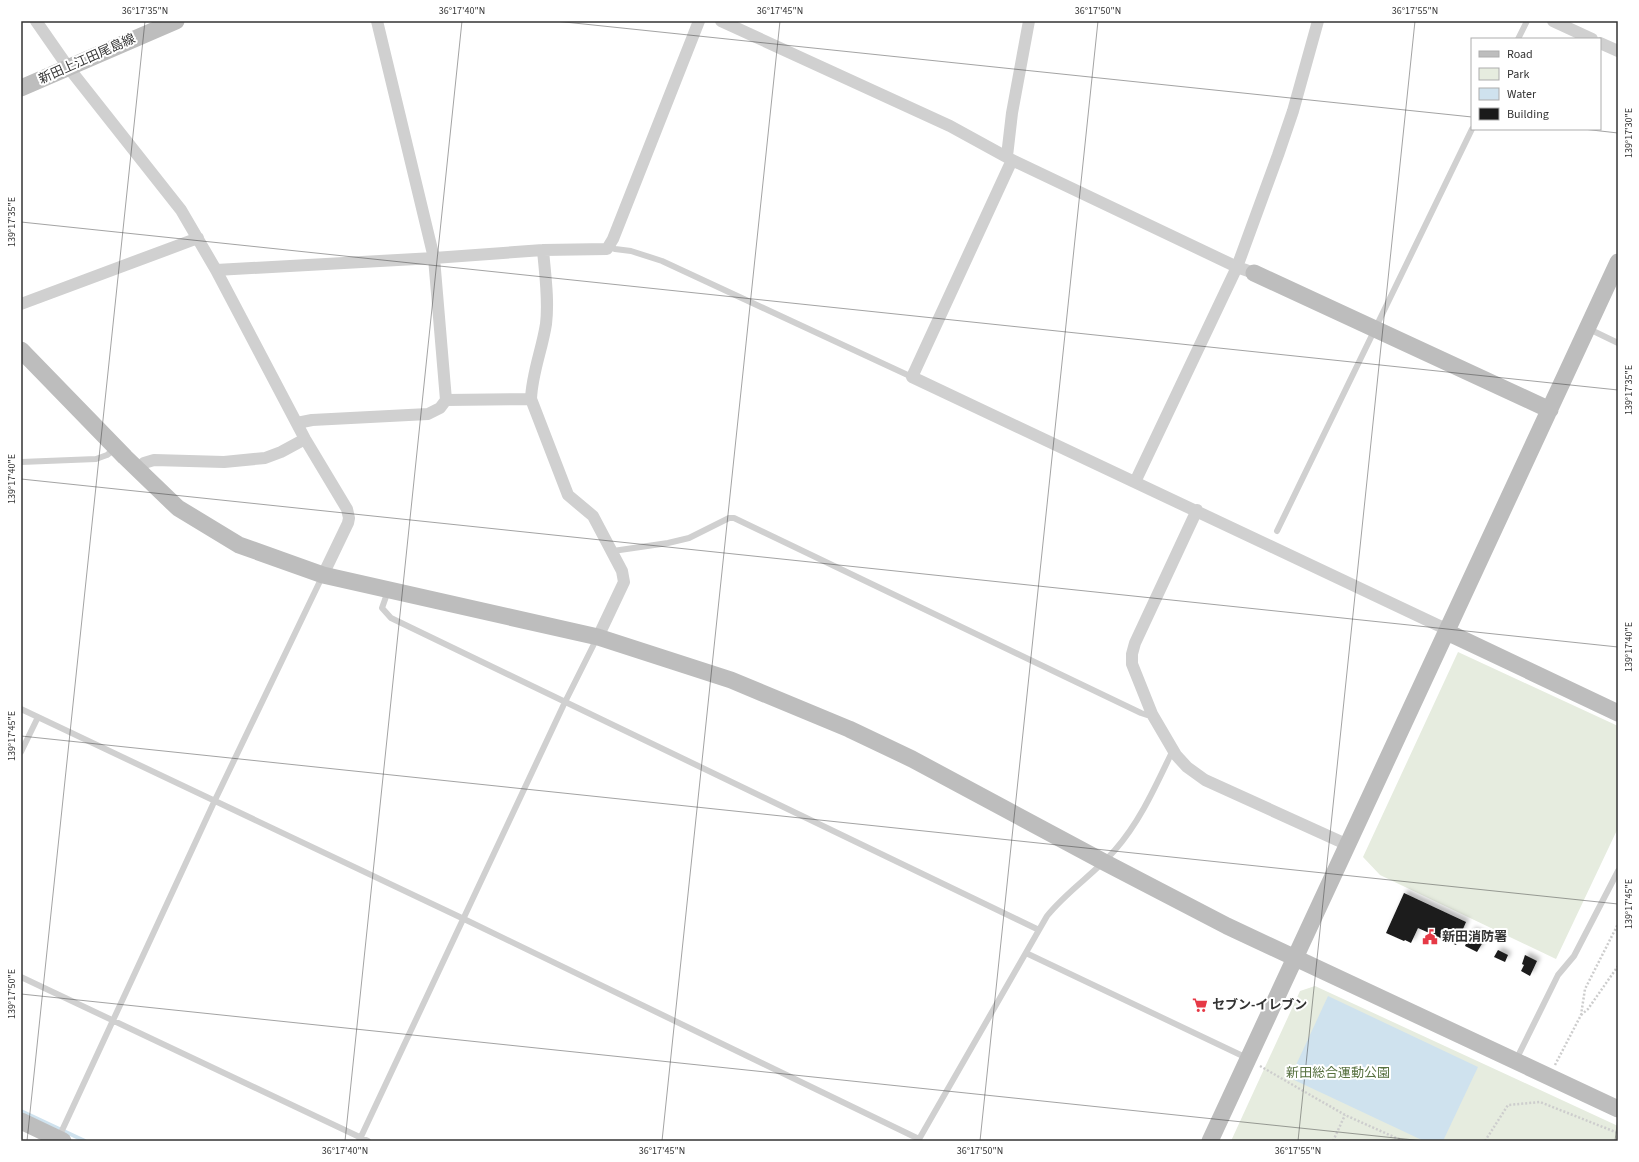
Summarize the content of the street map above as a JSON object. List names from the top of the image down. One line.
{"streets":{"street":["新田上江田尾島線"]},"parks":["新田総合運動公園"],"places":{"public building":["新田消防署"],"supermarket":["セブン-イレブン"]},"legend":["Road","Park","Water","Building"],"coordinates":["36°17'35\"N","36°17'40\"N","36°17'45\"N","36°17'50\"N","36°17'55\"N","139°17'30\"E","139°17'35\"E","139°17'40\"E","139°17'45\"E","139°17'50\"E"]}
